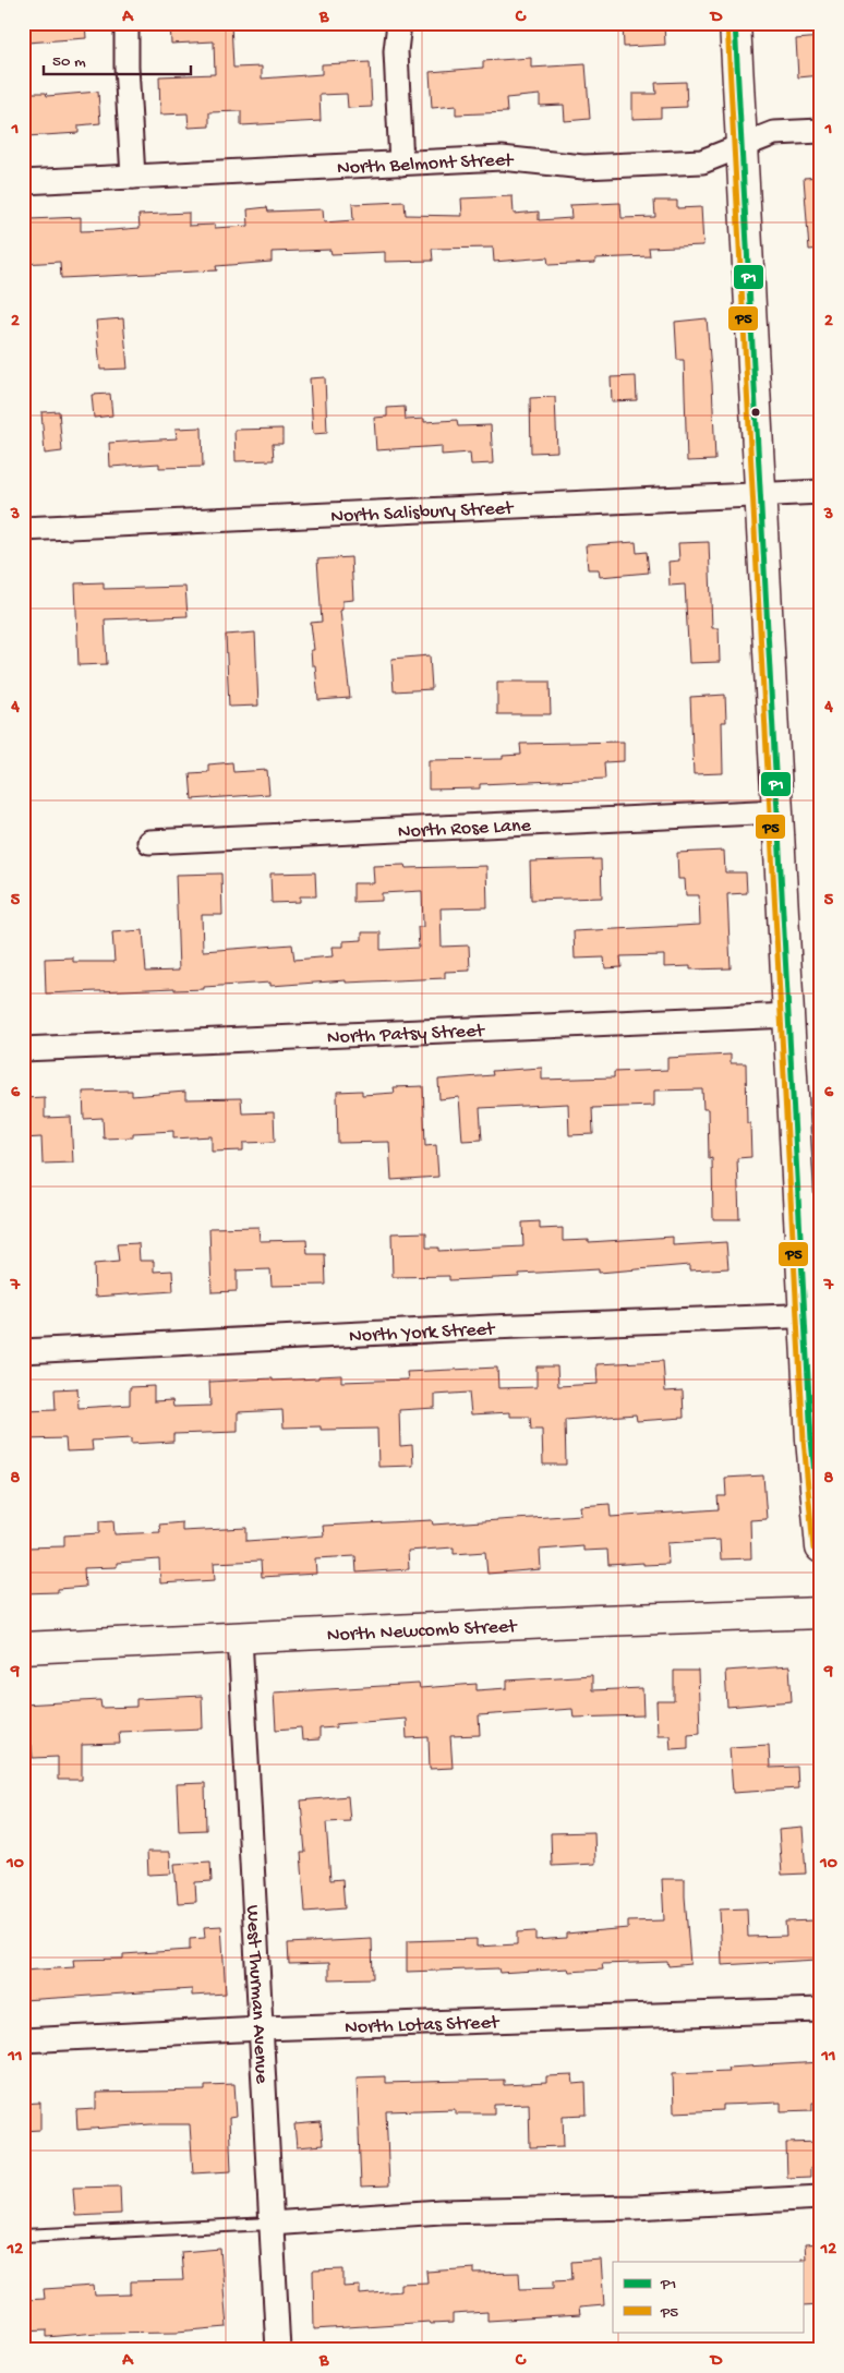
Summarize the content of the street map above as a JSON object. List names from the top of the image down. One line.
{"streets":{"main road":["North Newcomb Street"],"street":["North Belmont Street","North Salisbury Street","North Rose Lane","North Patsy Street","North York Street","West Thurman Avenue","North Lotas Street"]},"crossings":[["North Newcomb Street","West Thurman Avenue"],["West Thurman Avenue","North Lotas Street"]],"lines":["transit line P1","transit line P5"],"legend":["P1","P5"],"scale_bar":"50 m","grid":{"columns":["A","B","C","D"],"rows":["1","2","3","4","5","6","7","8","9","10","11","12"]}}
